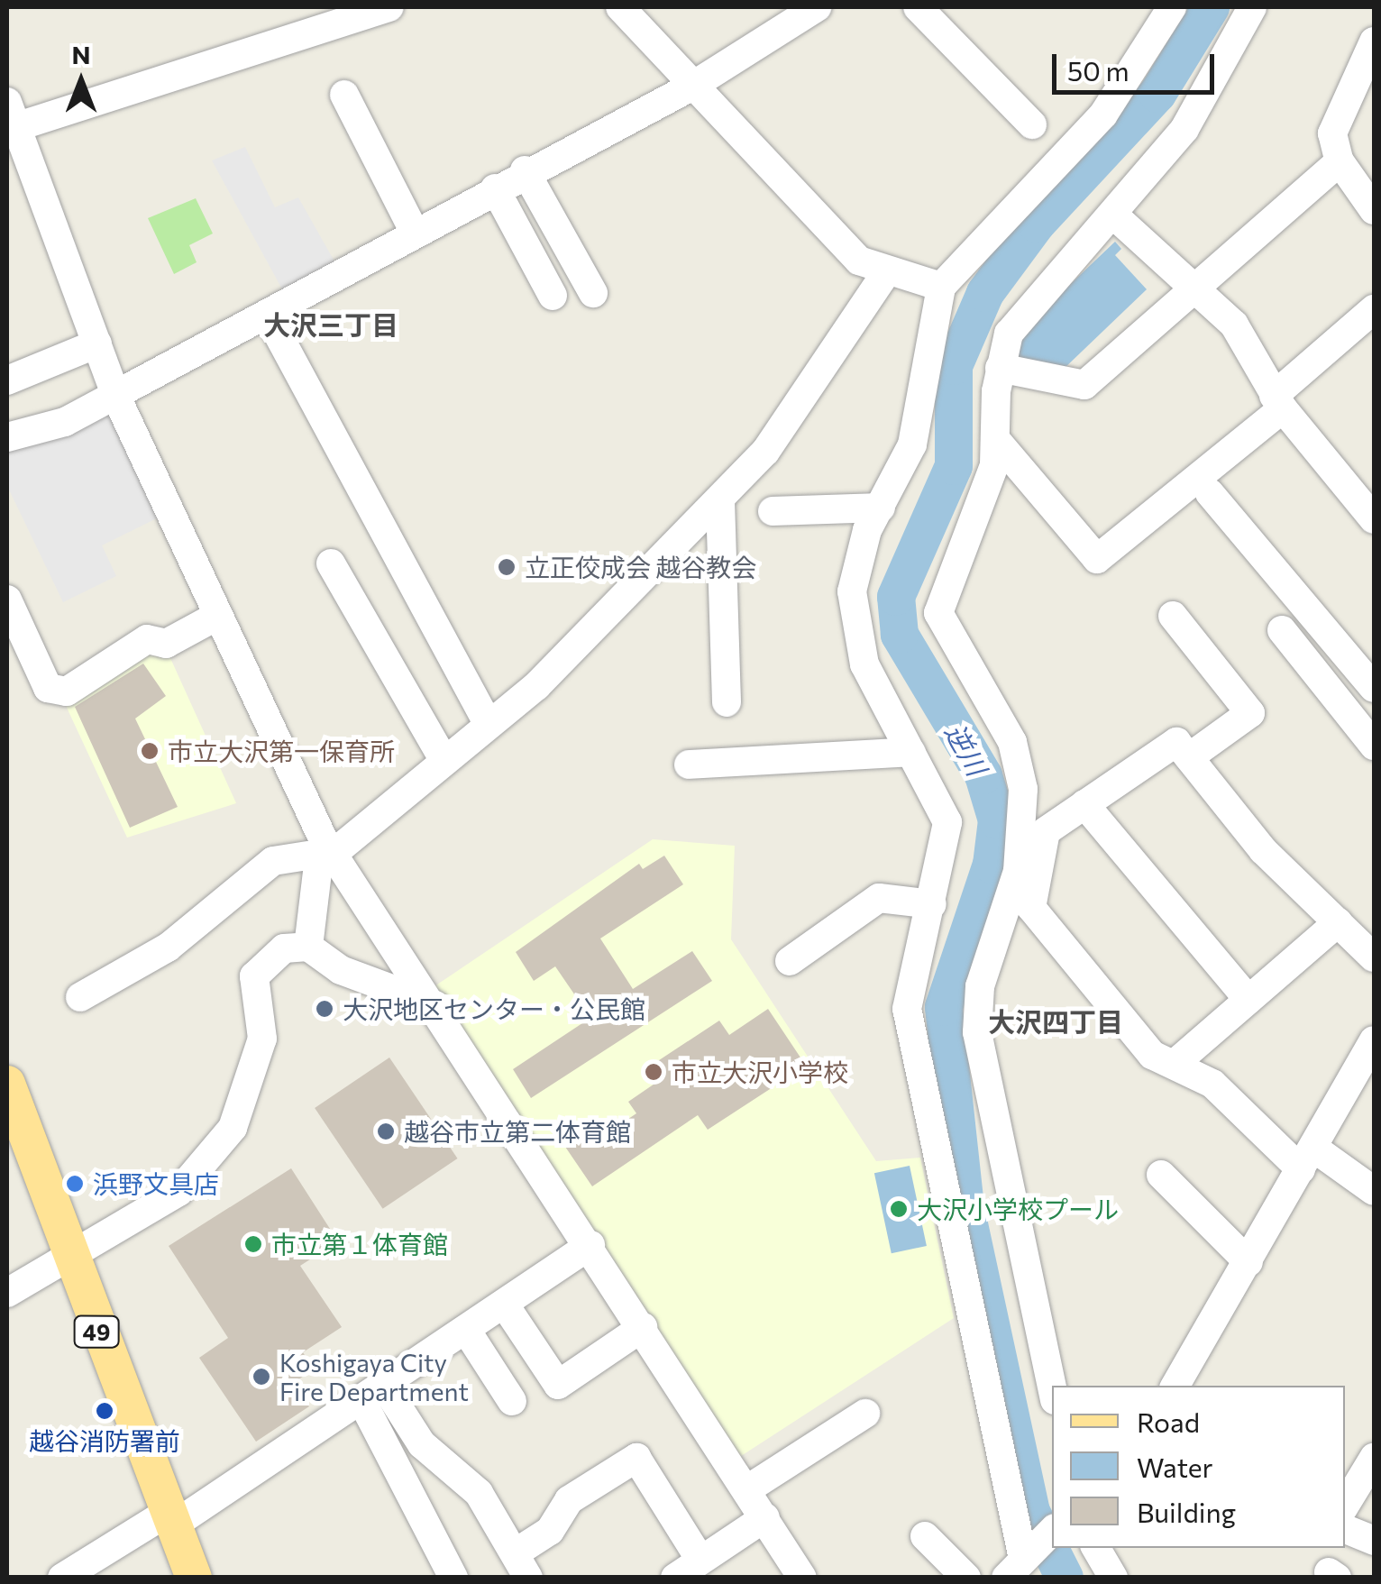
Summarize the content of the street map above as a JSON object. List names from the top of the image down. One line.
{"streets":{"main road":["49"]},"districts":["大沢三丁目","大沢四丁目"],"water":["逆川"],"places":["立正佼成会 越谷教会","市立大沢第一保育所","大沢地区センター・公民館","市立大沢小学校","越谷市立第二体育館","浜野文具店","大沢小学校プール","市立第１体育館","Koshigaya City Fire Department","越谷消防署前"],"legend":["Road","Water","Building"],"scale_bar":"50 m","north":"top"}
